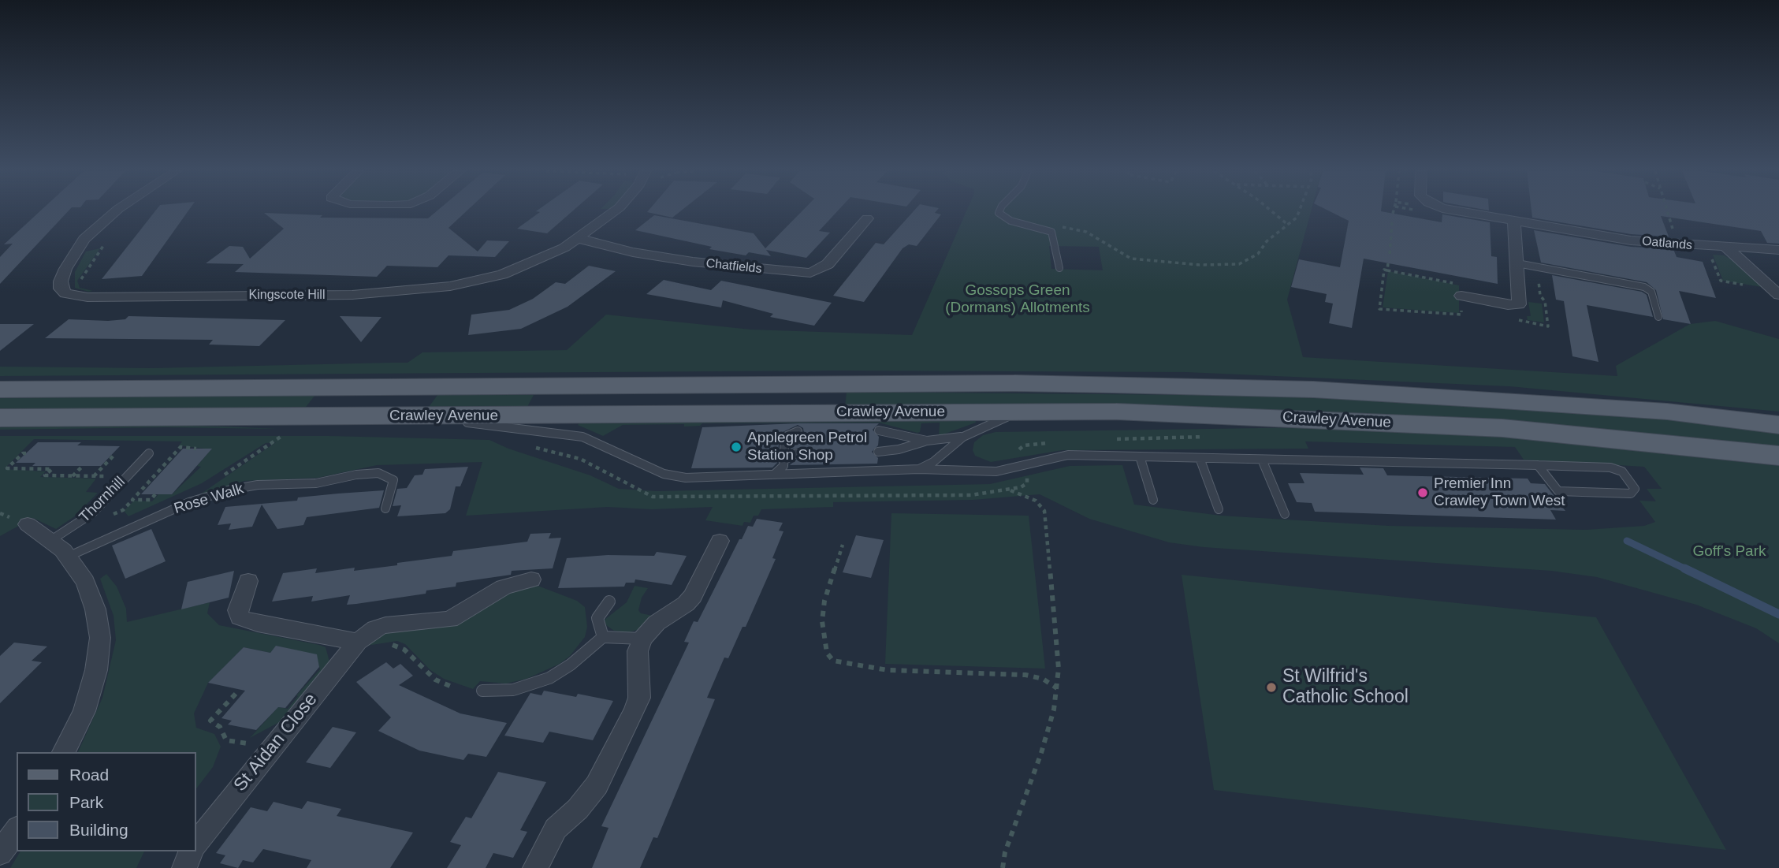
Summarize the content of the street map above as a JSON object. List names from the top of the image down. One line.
{"streets":{"main road":["Crawley Avenue"],"street":["Oatlands","Chatfields","Kingscote Hill","St Aidan Close"],"lane":["Rose Walk","Thornhill"]},"crossings":[["Chatfields","Kingscote Hill"]],"parks":["Gossops Green (Dormans) Allotments","Goff's Park"],"places":["Applegreen Petrol Station Shop","Premier Inn Crawley Town West","St Wilfrid's Catholic School"],"legend":["Road","Park","Building"]}
